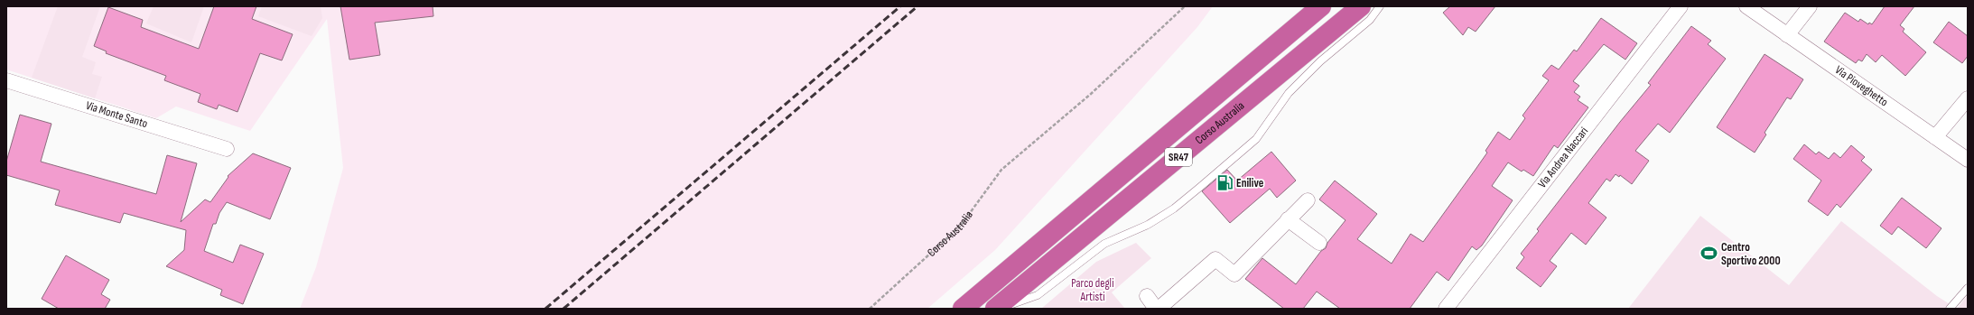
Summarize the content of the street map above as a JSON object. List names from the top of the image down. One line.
{"streets":{"highway":["Corso Australia","SR47"],"street":["Via Pioveghetto","Via Monte Santo","Via Andrea Naccari"]},"parks":["Parco degli Artisti"],"places":{"fuel station":["Enilive"],"sports":["Centro Sportivo 2000"]}}
